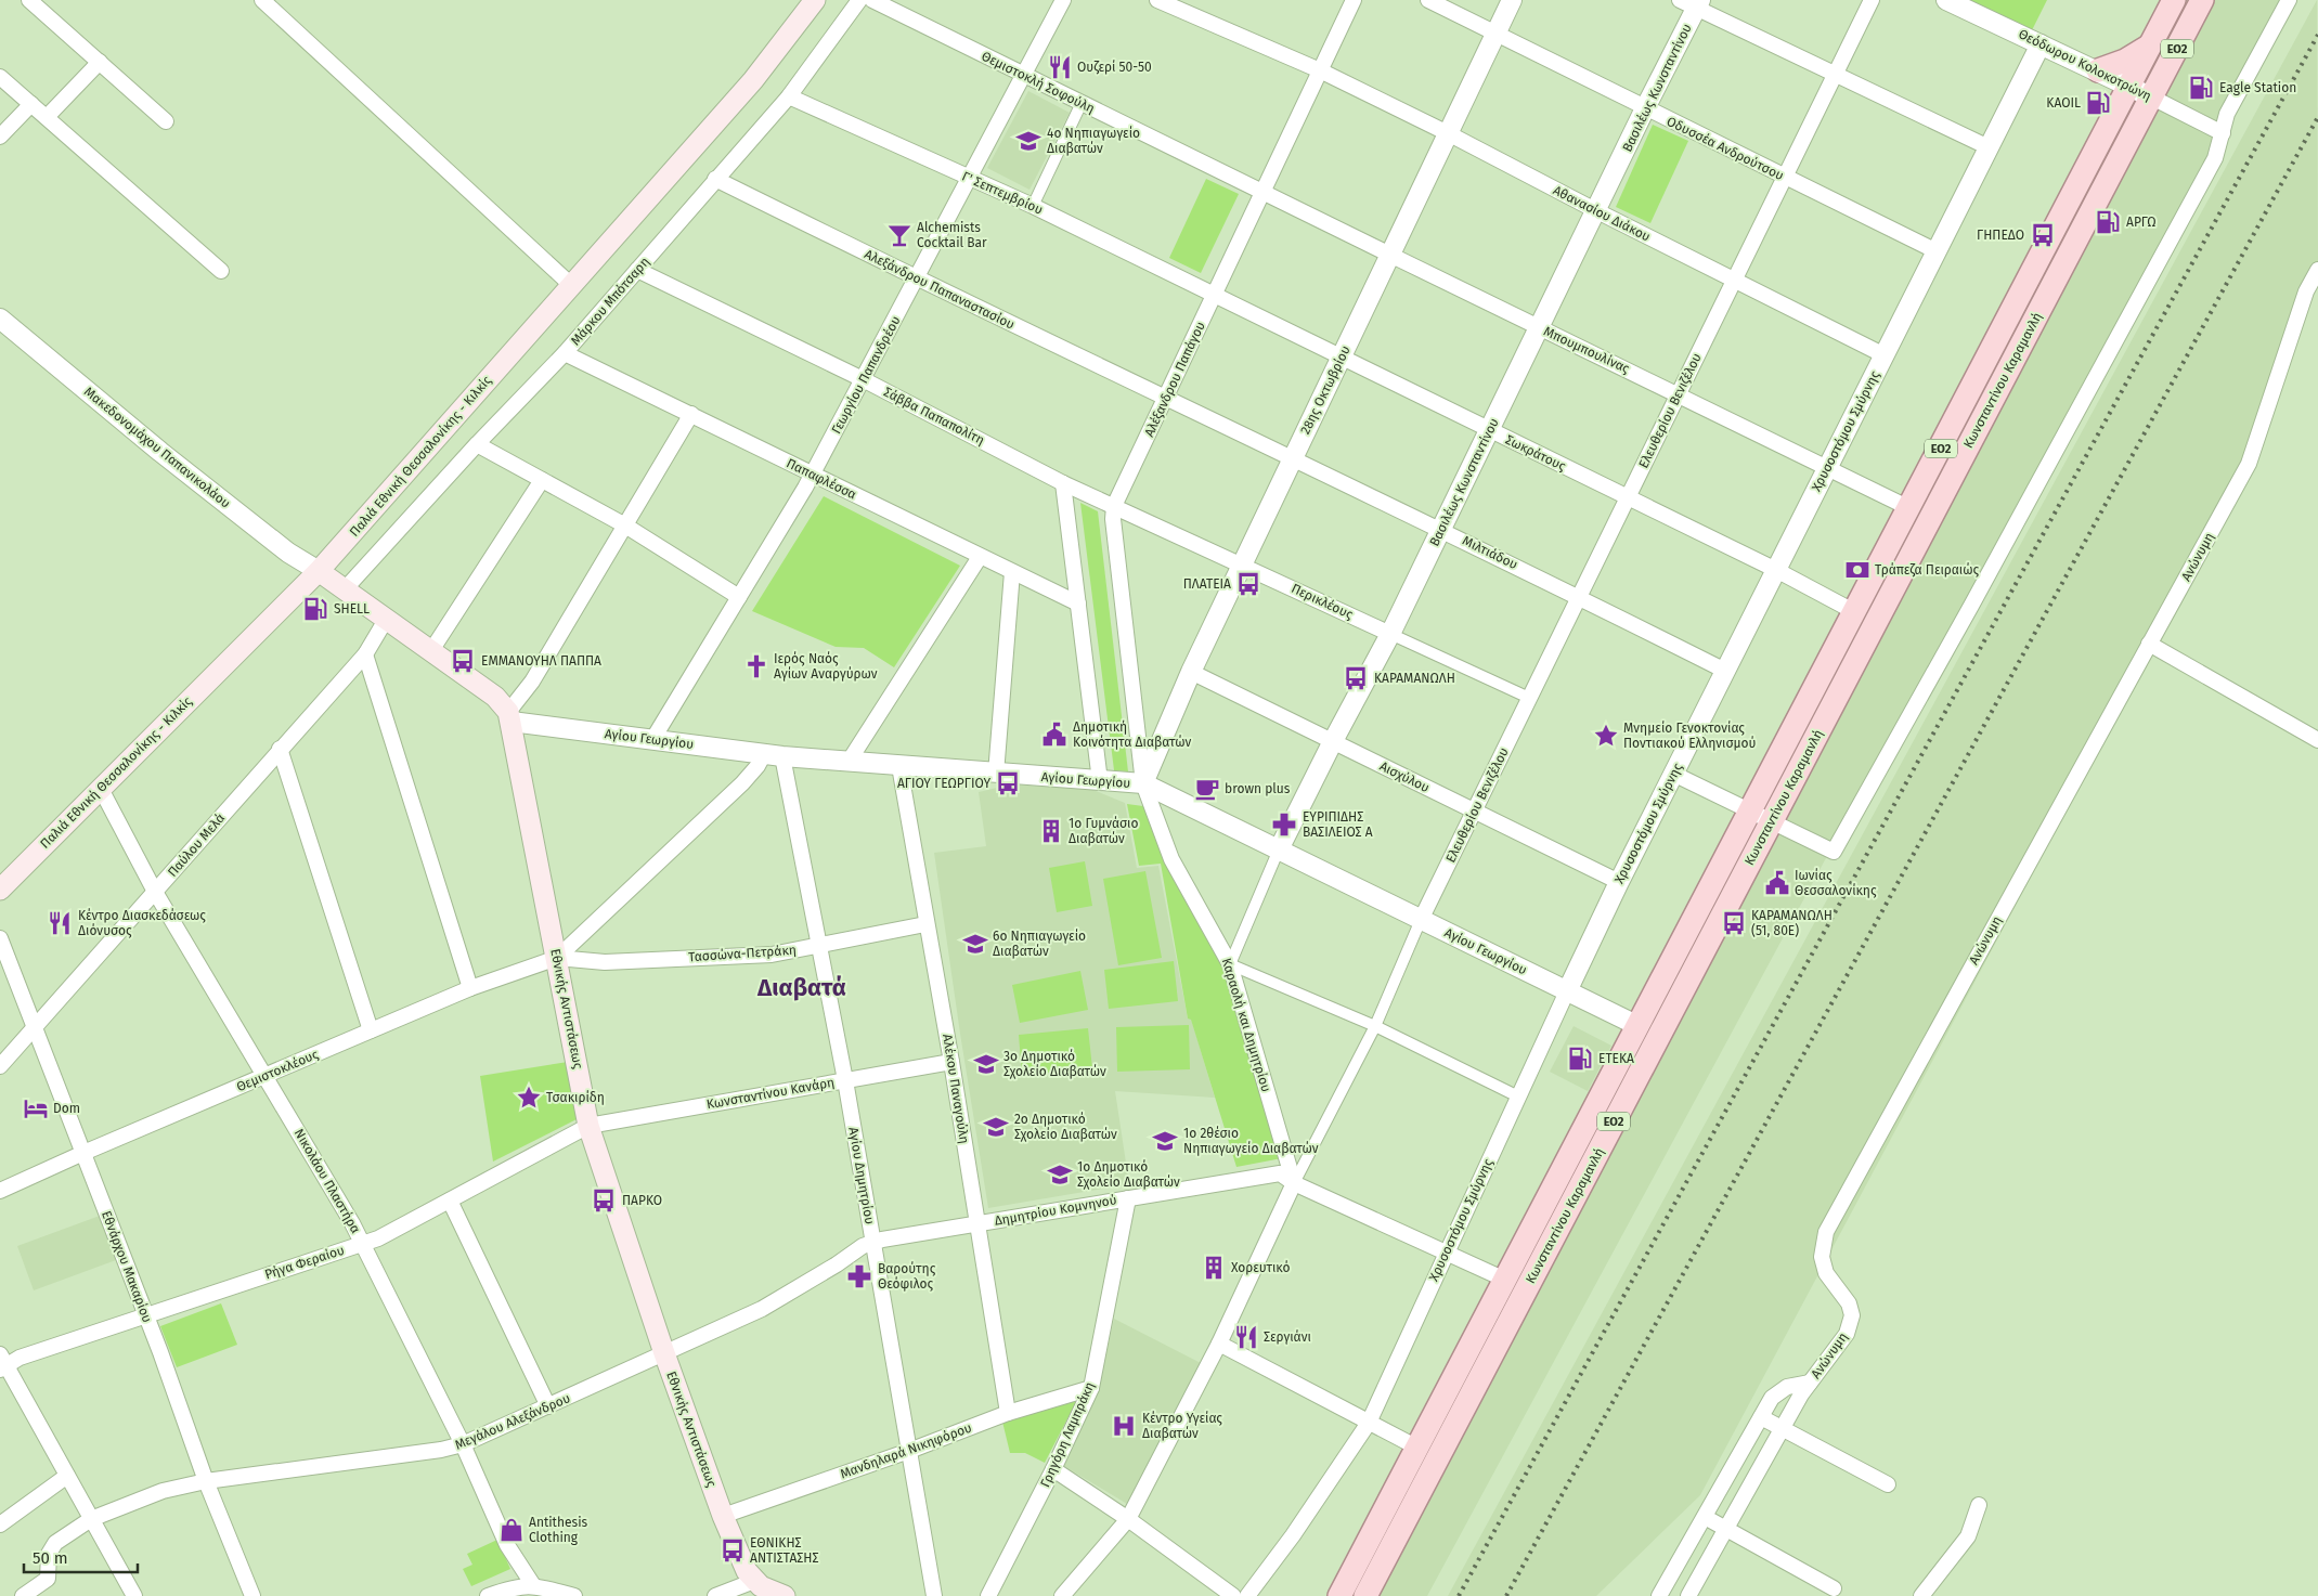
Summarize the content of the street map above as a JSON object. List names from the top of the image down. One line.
{"streets":{"main road":["ΕΟ2","Κωνσταντίνου Καραμανλή","Παλιά Εθνική Θεσσαλονίκης - Κιλκίς","Εθνικής Αντιστάσεως"],"street":["Θεόδωρου Κολοκοτρώνη","Θεμιστοκλή Σοφούλη","Βασιλέως Κωνσταντίνου","Οδυσσέα Ανδρούτσου","Γ' Σεπτεμβρίου","Αθανασίου Διάκου","Αλεξάνδρου Παπαναστασίου","Μάρκου Μπότσαρη","Μπουμπουλίνας","Γεωργίου Παπανδρέου","Αλέξανδρου Παπάγου","28ης Οκτωβρίου","Ελευθερίου Βενιζέλου","Σάββα Παπαπολίτη","Χρυσοστόμου Σμύρνης","Μακεδονομάχου Παπανικολάου","Σωκράτους","Παπαφλέσσα","Μιλτιάδου","Ανώνυμη","Περικλέους","Αγίου Γεωργίου","Αισχύλου","Παύλου Μελά","Τασσώνα-Πετράκη","Καραολή και Δημητρίου","Θεμιστοκλέους","Αλέκου Παναγούλη","Κωνσταντίνου Κανάρη","Αγίου Δημητρίου","Νικολάου Πλαστήρα","Δημητρίου Κομνηνού","Ρήγα Φεραίου","Εθνάρχου Μακαρίου","Μεγάλου Αλεξάνδρου","Γρηγόρη Λαμπράκη","Μανδηλαρά Νικηφόρου"]},"crossings":[["Θεόδωρου Κολοκοτρώνη","Κωνσταντίνου Καραμανλή"],["Θεόδωρου Κολοκοτρώνη","Χρυσοστόμου Σμύρνης"],["Θεμιστοκλή Σοφούλη","Μπουμπουλίνας"],["Θεμιστοκλή Σοφούλη","Γεωργίου Παπανδρέου"],["Θεμιστοκλή Σοφούλη","Αλέξανδρου Παπάγου"],["Βασιλέως Κωνσταντίνου","Οδυσσέα Ανδρούτσου"],["Βασιλέως Κωνσταντίνου","Αθανασίου Διάκου"],["Βασιλέως Κωνσταντίνου","Μπουμπουλίνας"],["Βασιλέως Κωνσταντίνου","Σωκράτους"],["Βασιλέως Κωνσταντίνου","Μιλτιάδου"],["Βασιλέως Κωνσταντίνου","Περικλέους"],["Βασιλέως Κωνσταντίνου","Αγίου Γεωργίου"],["Βασιλέως Κωνσταντίνου","Αισχύλου"],["Βασιλέως Κωνσταντίνου","Καραολή και Δημητρίου"],["Οδυσσέα Ανδρούτσου","28ης Οκτωβρίου"],["Οδυσσέα Ανδρούτσου","Ελευθερίου Βενιζέλου"],["Οδυσσέα Ανδρούτσου","Χρυσοστόμου Σμύρνης"],["Γ' Σεπτεμβρίου","Μάρκου Μπότσαρη"],["Γ' Σεπτεμβρίου","Γεωργίου Παπανδρέου"],["Γ' Σεπτεμβρίου","Αλέξανδρου Παπάγου"],["Γ' Σεπτεμβρίου","Σωκράτους"],["Αθανασίου Διάκου","Αλέξανδρου Παπάγου"],["Αθανασίου Διάκου","28ης Οκτωβρίου"],["Αθανασίου Διάκου","Ελευθερίου Βενιζέλου"],["Αθανασίου Διάκου","Χρυσοστόμου Σμύρνης"],["Αλεξάνδρου Παπαναστασίου","Μάρκου Μπότσαρη"],["Αλεξάνδρου Παπαναστασίου","Γεωργίου Παπανδρέου"],["Αλεξάνδρου Παπαναστασίου","Αλέξανδρου Παπάγου"],["Αλεξάνδρου Παπαναστασίου","Μιλτιάδου"],["Μάρκου Μπότσαρη","Σάββα Παπαπολίτη"],["Μάρκου Μπότσαρη","Παπαφλέσσα"],["Μπουμπουλίνας","Αλέξανδρου Παπάγου"],["Μπουμπουλίνας","Κωνσταντίνου Καραμανλή"],["Μπουμπουλίνας","28ης Οκτωβρίου"],["Μπουμπουλίνας","Ελευθερίου Βενιζέλου"],["Μπουμπουλίνας","Χρυσοστόμου Σμύρνης"],["Γεωργίου Παπανδρέου","Σάββα Παπαπολίτη"],["Γεωργίου Παπανδρέου","Παπαφλέσσα"],["Γεωργίου Παπανδρέου","Αγίου Γεωργίου"],["Αλέξανδρου Παπάγου","28ης Οκτωβρίου"],["Αλέξανδρου Παπάγου","Σάββα Παπαπολίτη"],["Αλέξανδρου Παπάγου","Σωκράτους"],["Αλέξανδρου Παπάγου","Μιλτιάδου"],["Αλέξανδρου Παπάγου","Περικλέους"],["Αλέξανδρου Παπάγου","Αγίου Γεωργίου"],["Αλέξανδρου Παπάγου","Καραολή και Δημητρίου"],["Κωνσταντίνου Καραμανλή","Σωκράτους"],["Κωνσταντίνου Καραμανλή","Αγίου Γεωργίου"],["Κωνσταντίνου Καραμανλή","Δημητρίου Κομνηνού"],["28ης Οκτωβρίου","Σωκράτους"],["28ης Οκτωβρίου","Μιλτιάδου"],["28ης Οκτωβρίου","Περικλέους"],["28ης Οκτωβρίου","Αγίου Γεωργίου"],["28ης Οκτωβρίου","Αισχύλου"],["28ης Οκτωβρίου","Καραολή και Δημητρίου"],["Ελευθερίου Βενιζέλου","Σωκράτους"],["Ελευθερίου Βενιζέλου","Μιλτιάδου"],["Ελευθερίου Βενιζέλου","Περικλέους"],["Ελευθερίου Βενιζέλου","Αγίου Γεωργίου"],["Ελευθερίου Βενιζέλου","Αισχύλου"],["Ελευθερίου Βενιζέλου","Καραολή και Δημητρίου"],["Ελευθερίου Βενιζέλου","Δημητρίου Κομνηνού"],["Σάββα Παπαπολίτη","Περικλέους"],["Χρυσοστόμου Σμύρνης","Σωκράτους"],["Χρυσοστόμου Σμύρνης","Μιλτιάδου"],["Χρυσοστόμου Σμύρνης","Αγίου Γεωργίου"],["Χρυσοστόμου Σμύρνης","Αισχύλου"],["Χρυσοστόμου Σμύρνης","Δημητρίου Κομνηνού"],["Μακεδονομάχου Παπανικολάου","Παλιά Εθνική Θεσσαλονίκης - Κιλκίς"],["Παλιά Εθνική Θεσσαλονίκης - Κιλκίς","Νικολάου Πλαστήρα"],["Αγίου Γεωργίου","Εθνικής Αντιστάσεως"],["Αγίου Γεωργίου","Καραολή και Δημητρίου"],["Αγίου Γεωργίου","Αλέκου Παναγούλη"],["Αγίου Γεωργίου","Αγίου Δημητρίου"],["Παύλου Μελά","Νικολάου Πλαστήρα"],["Παύλου Μελά","Εθνάρχου Μακαρίου"],["Τασσώνα-Πετράκη","Εθνικής Αντιστάσεως"],["Τασσώνα-Πετράκη","Θεμιστοκλέους"],["Τασσώνα-Πετράκη","Αλέκου Παναγούλη"],["Τασσώνα-Πετράκη","Αγίου Δημητρίου"],["Εθνικής Αντιστάσεως","Θεμιστοκλέους"],["Εθνικής Αντιστάσεως","Κωνσταντίνου Κανάρη"],["Εθνικής Αντιστάσεως","Ρήγα Φεραίου"],["Εθνικής Αντιστάσεως","Μεγάλου Αλεξάνδρου"],["Εθνικής Αντιστάσεως","Μανδηλαρά Νικηφόρου"],["Καραολή και Δημητρίου","Δημητρίου Κομνηνού"],["Θεμιστοκλέους","Νικολάου Πλαστήρα"],["Θεμιστοκλέους","Εθνάρχου Μακαρίου"],["Αλέκου Παναγούλη","Κωνσταντίνου Κανάρη"],["Αλέκου Παναγούλη","Δημητρίου Κομνηνού"],["Αλέκου Παναγούλη","Μανδηλαρά Νικηφόρου"],["Κωνσταντίνου Κανάρη","Αγίου Δημητρίου"],["Κωνσταντίνου Κανάρη","Ρήγα Φεραίου"],["Αγίου Δημητρίου","Δημητρίου Κομνηνού"],["Αγίου Δημητρίου","Μεγάλου Αλεξάνδρου"],["Αγίου Δημητρίου","Μανδηλαρά Νικηφόρου"],["Νικολάου Πλαστήρα","Ρήγα Φεραίου"],["Νικολάου Πλαστήρα","Μεγάλου Αλεξάνδρου"],["Δημητρίου Κομνηνού","Μεγάλου Αλεξάνδρου"],["Δημητρίου Κομνηνού","Γρηγόρη Λαμπράκη"],["Ρήγα Φεραίου","Εθνάρχου Μακαρίου"],["Εθνάρχου Μακαρίου","Μεγάλου Αλεξάνδρου"],["Γρηγόρη Λαμπράκη","Μανδηλαρά Νικηφόρου"]],"districts":["Διαβατά"],"places":{"restaurant":["Ουζερί 50-50","Κέντρο Διασκεδάσεως Διόνυσος","Σεργιάνι"],"fuel station":["Eagle Station","KAOIL","ΑΡΓΩ","SHELL","ΕΤΕΚΑ"],"school or university":["4ο Νηπιαγωγείο Διαβατών","6ο Νηπιαγωγείο Διαβατών","3ο Δημοτικό Σχολείο Διαβατών","2ο Δημοτικό Σχολείο Διαβατών","1ο 2θέσιο Νηπιαγωγείο Διαβατών","1ο Δημοτικό Σχολείο Διαβατών"],"bar":["Alchemists Cocktail Bar"],"bus stop":["ΓΗΠΕΔΟ","ΠΛΑΤΕΙΑ","ΕΜΜΑΝΟΥΗΛ ΠΑΠΠΑ","ΚΑΡΑΜΑΝΩΛΗ","ΑΓΙΟΥ ΓΕΩΡΓΙΟΥ","ΚΑΡΑΜΑΝΩΛΗ (51, 80Ε)","ΠΑΡΚΟ","ΕΘΝΙΚΗΣ ΑΝΤΙΣΤΑΣΗΣ"],"bank":["Τράπεζα Πειραιώς"],"church":["Ιερός Ναός Αγίων Αναργύρων"],"public building":["Δημοτική Κοινότητα Διαβατών","Ιωνίας Θεσσαλονίκης"],"place":["Μνημείο Γενοκτονίας Ποντιακού Ελληνισμού","Τσακιρίδη"],"cafe":["brown plus"],"pharmacy":["ΕΥΡΙΠΙΔΗΣ ΒΑΣΙΛΕΙΟΣ Α","Βαρούτης Θεόφιλος"],"building":["1ο Γυμνάσιο Διαβατών","Χορευτικό"],"hotel":["Dom"],"hospital":["Κέντρο Υγείας Διαβατών"],"shop":["Antithesis Clothing"]},"scale_bar":"50 m"}
